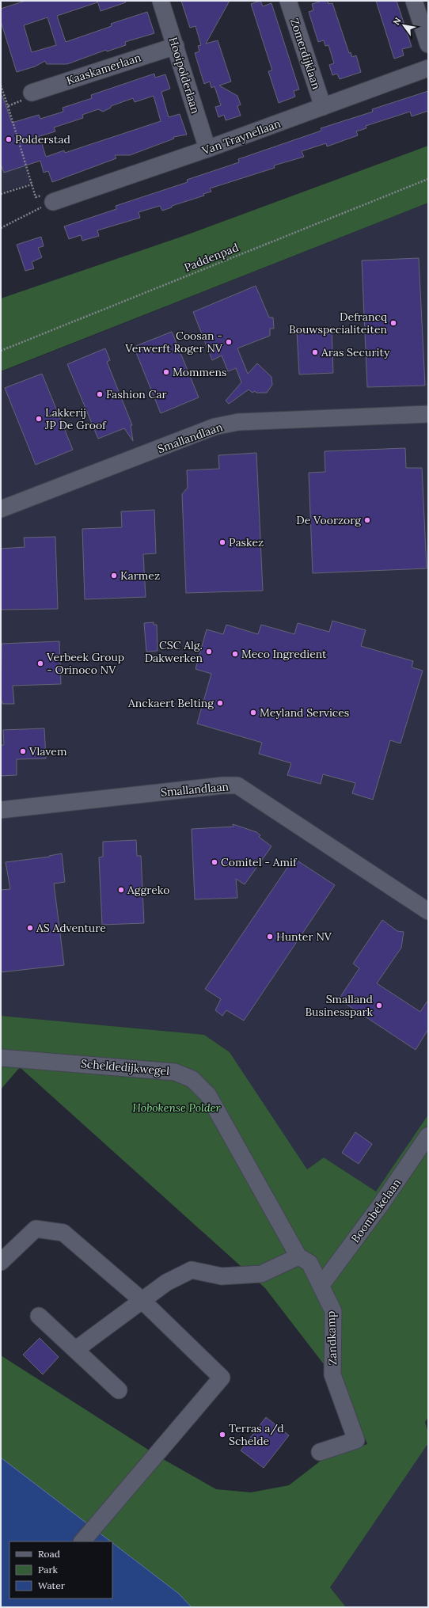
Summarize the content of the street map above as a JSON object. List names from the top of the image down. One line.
{"streets":{"street":["Zomerdijklaan","Kaaskamerlaan","Hooipolderlaan","Van Traynellaan","Smallandlaan","Scheldedijkwegel","Boombekelaan","Zandkamp"],"path":["Paddenpad"]},"crossings":[["Zomerdijklaan","Van Traynellaan"],["Kaaskamerlaan","Hooipolderlaan"],["Hooipolderlaan","Van Traynellaan"],["Scheldedijkwegel","Zandkamp"],["Boombekelaan","Zandkamp"]],"parks":["Hobokense Polder"],"places":["Polderstad","Defrancq Bouwspecialiteiten","Coosan - Verwerft Roger NV","Aras Security","Mommens","Fashion Car","Lakkerij JP De Groof","De Voorzorg","Paskez","Karmez","CSC Alg. Dakwerken","Meco Ingredient","Verbeek Group - Orinoco NV","Anckaert Belting","Meyland Services","Vlavem","Comitel - Amif","Aggreko","AS Adventure","Hunter NV","Smalland Businesspark","Terras a/d Schelde"],"legend":["Road","Park","Water"],"north":"top left"}
